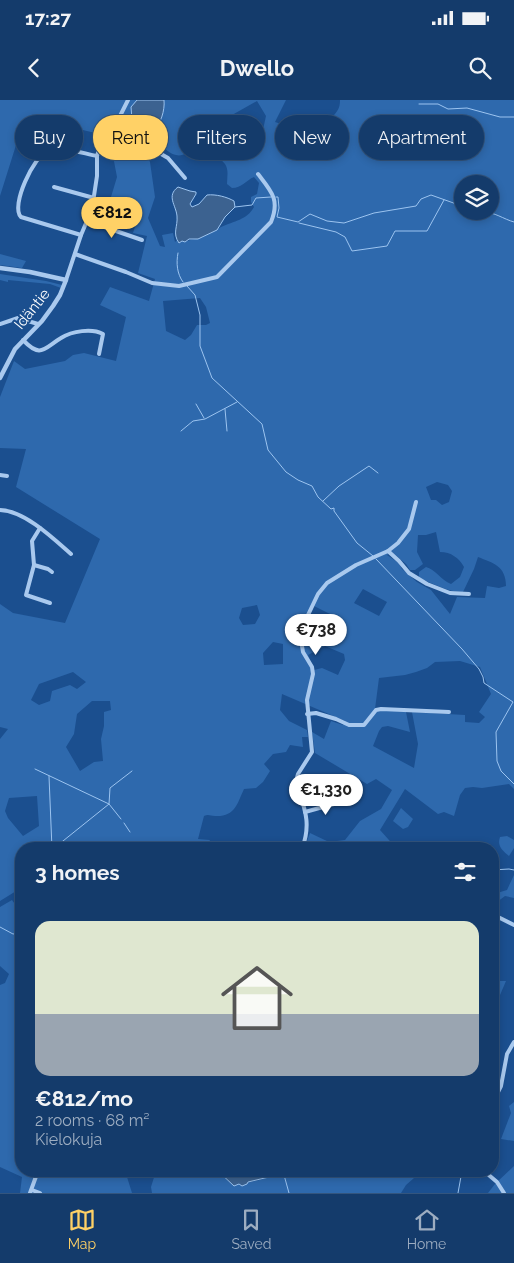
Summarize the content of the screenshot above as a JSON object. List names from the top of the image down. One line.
{"streets":{"street":["Idäntie"]},"page":{"status":"17:27","header":"Dwello","chip":["Buy","Rent","Filters","New","Apartment"],"price":["€812","€738","€1,330"],"heading":"3 homes","list":[{"name":"€812/mo","note":"2 rooms · 68 m² · Kielokuja"}],"tabs":["Map","Saved","Home"]}}
